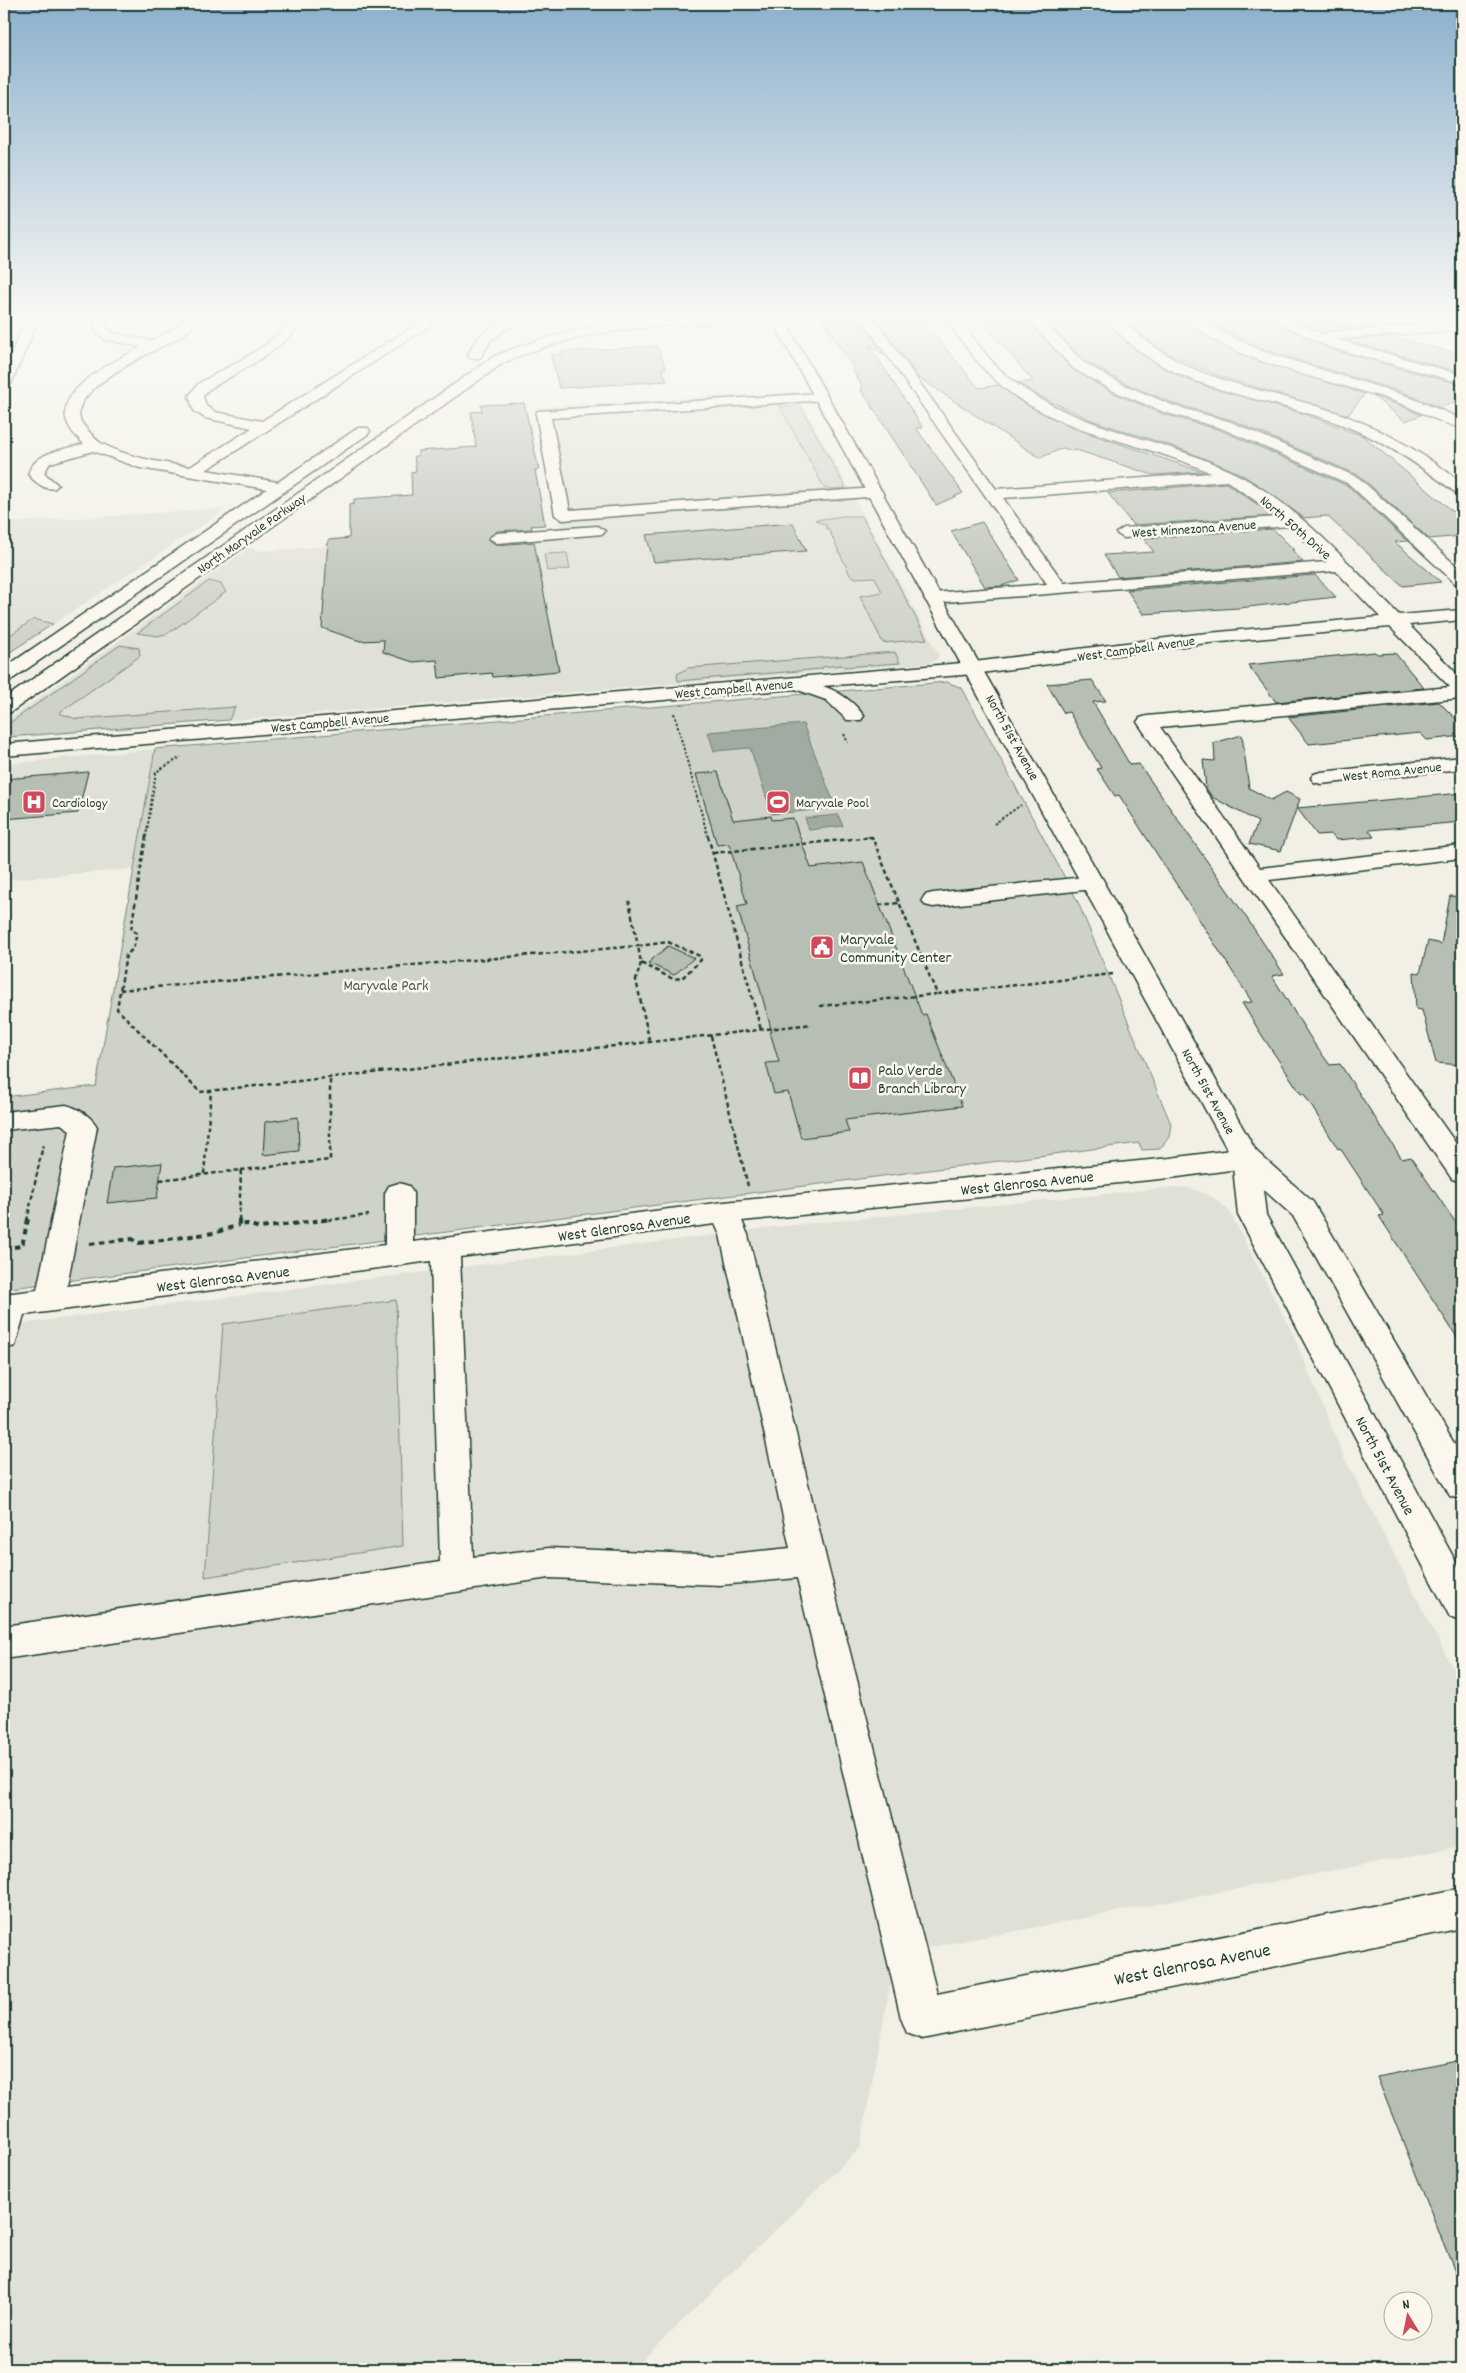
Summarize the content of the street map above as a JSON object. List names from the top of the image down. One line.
{"streets":{"street":["North 50th Drive","West Minnezona Avenue","North Maryvale Parkway","West Campbell Avenue","North 51st Avenue","West Roma Avenue","West Glenrosa Avenue"]},"crossings":[["North 50th Drive","West Minnezona Avenue"],["North 50th Drive","West Campbell Avenue"],["West Campbell Avenue","North 51st Avenue"],["North 51st Avenue","West Glenrosa Avenue"]],"parks":["Maryvale Park"],"places":{"hospital":["Cardiology"],"sports":["Maryvale Pool"],"public building":["Maryvale Community Center"],"library":["Palo Verde Branch Library"]},"north":"top"}
